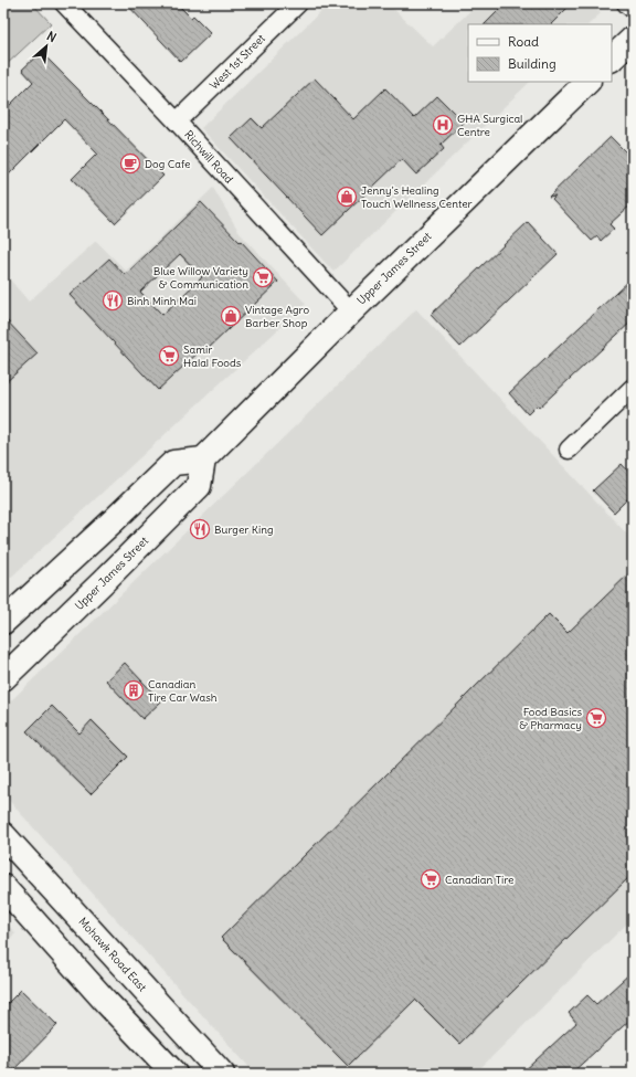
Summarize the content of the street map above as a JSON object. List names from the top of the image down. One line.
{"streets":{"main road":["Upper James Street","Mohawk Road East"],"street":["West 1st Street","Richwill Road"]},"crossings":[["West 1st Street","Richwill Road"],["Richwill Road","Upper James Street"]],"places":{"hospital":["GHA Surgical Centre"],"cafe":["Dog Cafe"],"shop":["Jenny's Healing Touch Wellness Center","Vintage Agro Barber Shop"],"supermarket":["Blue Willow Variety & Communication","Samir Halal Foods","Food Basics & Pharmacy","Canadian Tire"],"restaurant":["Binh Minh Mai","Burger King"],"building":["Canadian Tire Car Wash"]},"legend":["Road","Building"],"north":"top right"}
